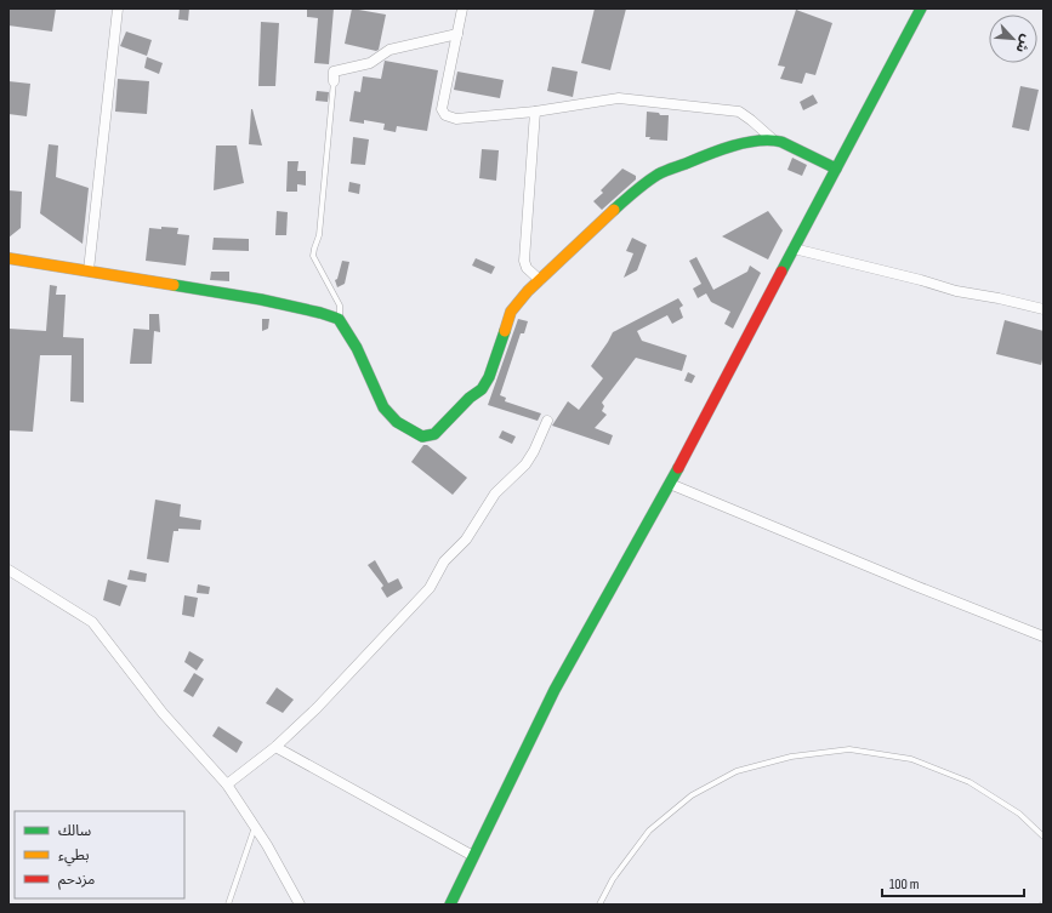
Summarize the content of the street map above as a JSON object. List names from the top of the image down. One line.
{"legend":["سالك","بطيء","مزدحم"],"scale_bar":"100 m","north":"bottom right"}
